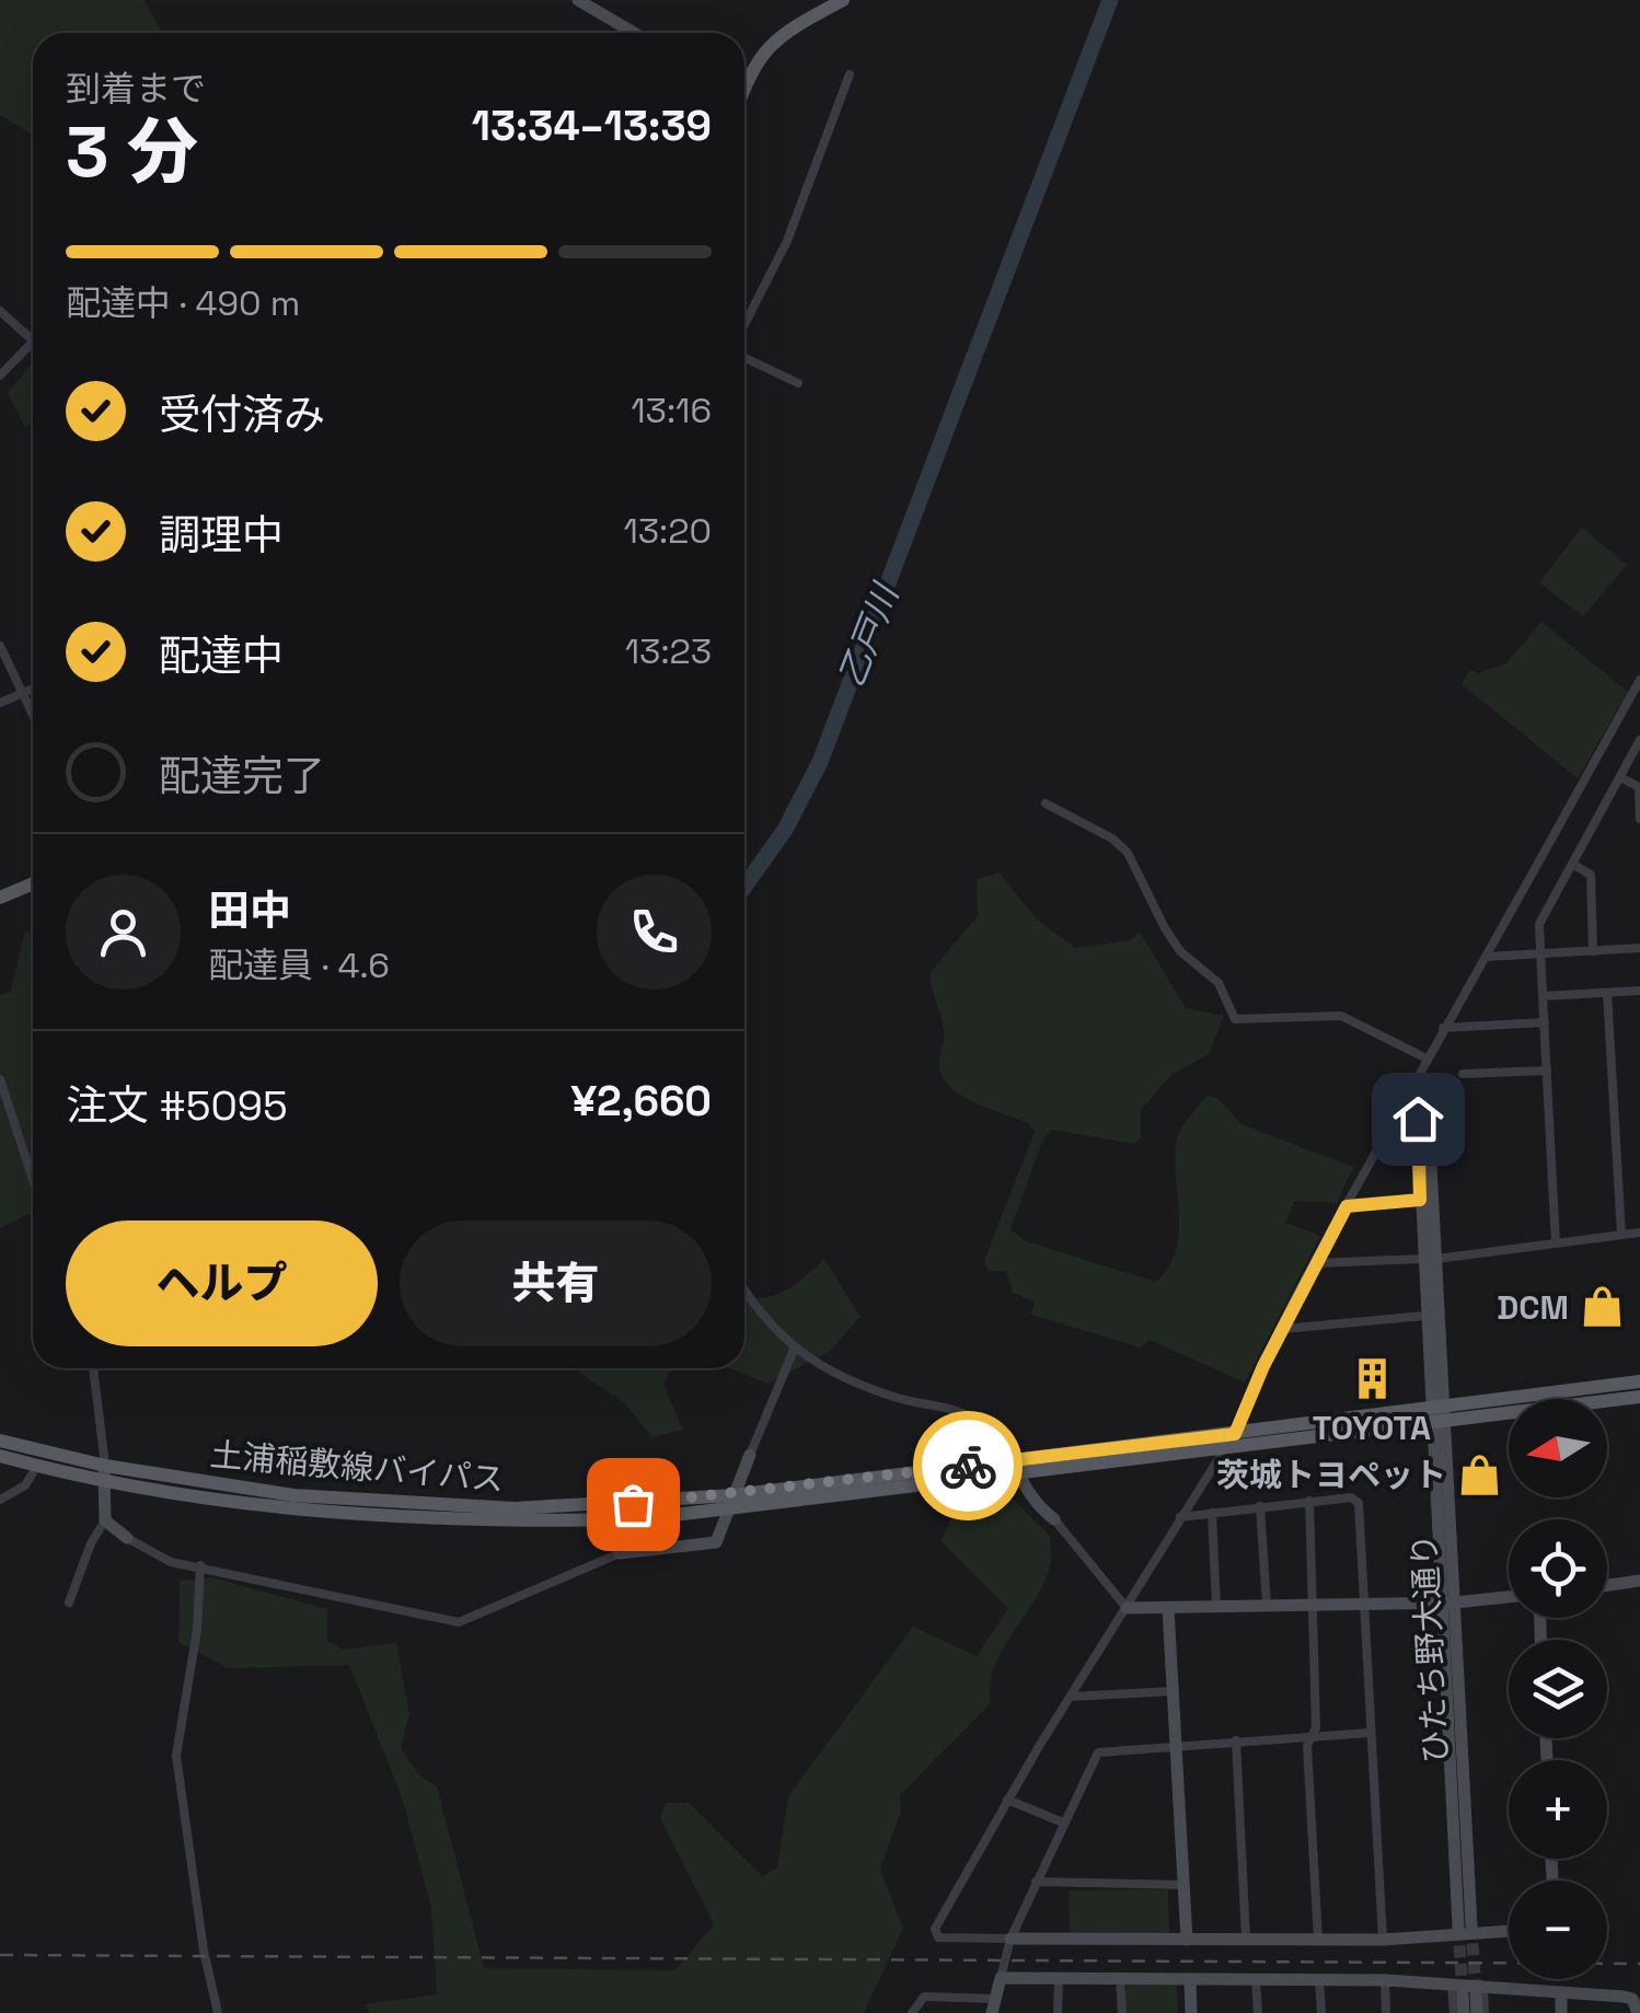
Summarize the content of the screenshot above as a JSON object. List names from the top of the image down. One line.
{"streets":{"main road":["土浦稲敷線バイパス"],"street":["ひたち野大通り"]},"crossings":[["土浦稲敷線バイパス","ひたち野大通り"]],"water":["乙戸川"],"places":{"shop":["DCM","茨城トヨペット"],"building":["TOYOTA"]},"north":"left","page":{"heading":["3 分","到着まで","13:34–13:39"],"panel":["田中","配達員 · 4.6","注文 #5095","¥2,660"],"bar":"配達中 · 490 m","list":[["受付済み","13:16"],["調理中","13:20"],["配達中","13:23"],"配達完了"],"buttons":["ヘルプ","共有"],"map_buttons":["+","−"]}}
